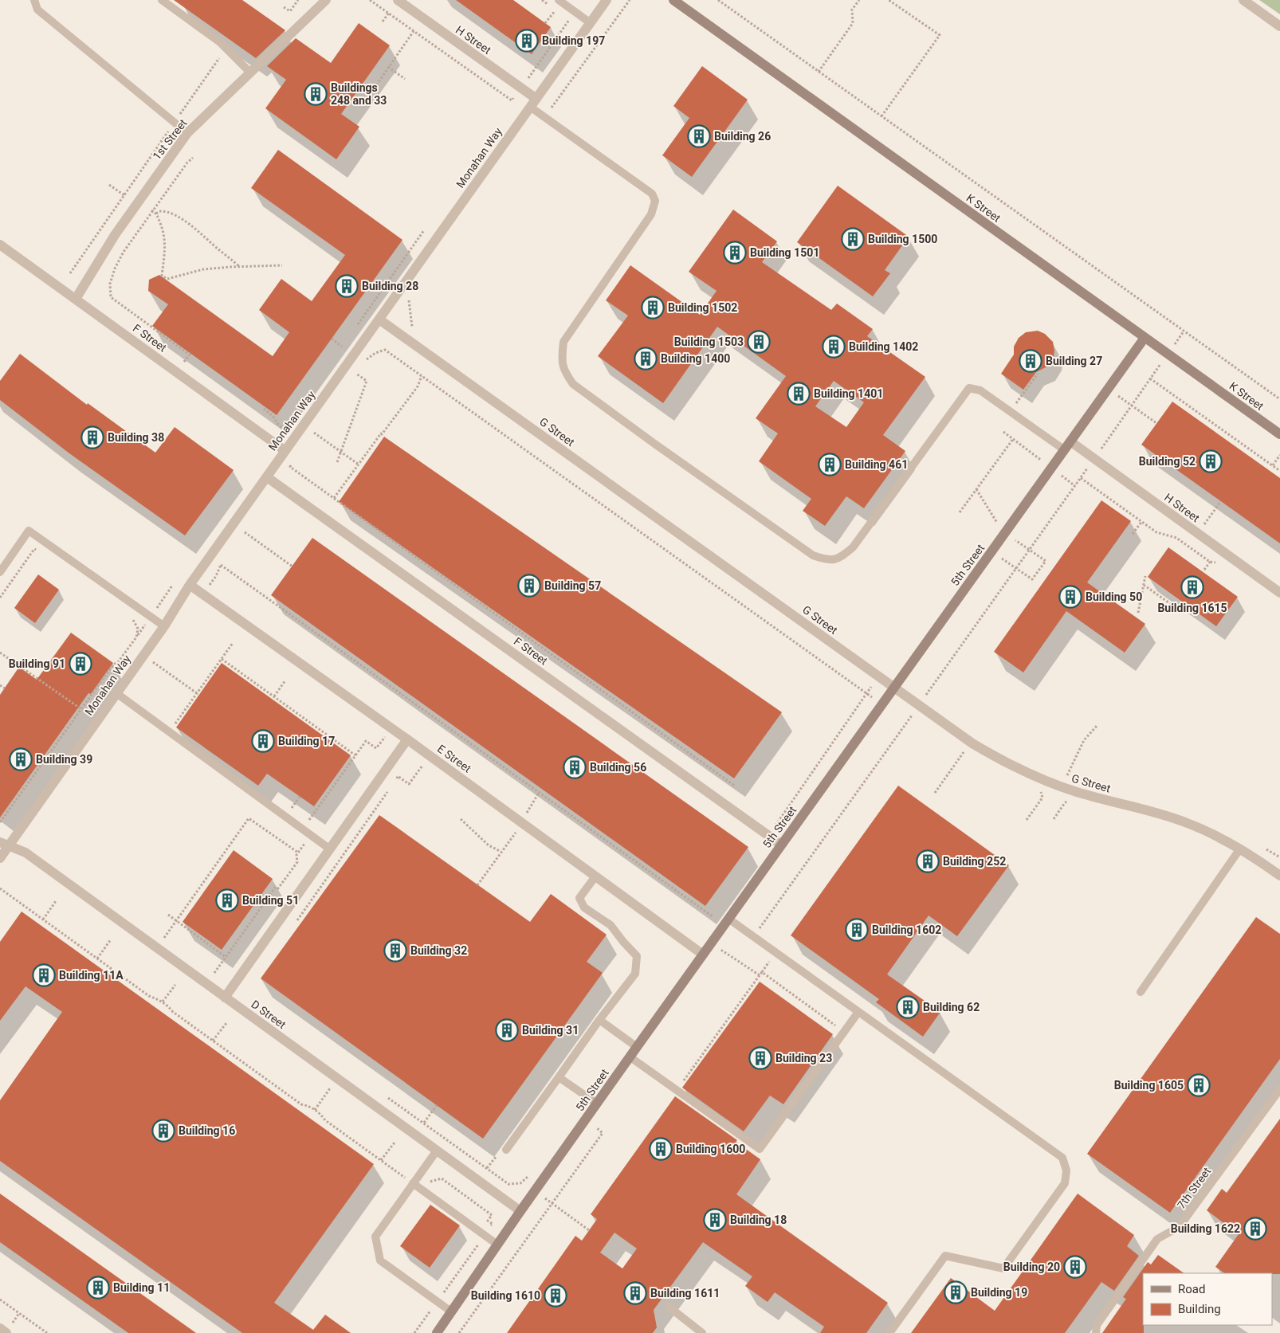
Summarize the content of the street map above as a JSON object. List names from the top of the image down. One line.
{"streets":{"street":["H Street","1st Street","Monahan Way","K Street","F Street","G Street","5th Street","E Street","D Street"],"lane":["7th Street"]},"crossings":[["H Street","Monahan Way"],["H Street","5th Street"],["1st Street","F Street"],["Monahan Way","F Street"],["Monahan Way","G Street"],["Monahan Way","E Street"],["Monahan Way","D Street"],["K Street","5th Street"],["F Street","5th Street"],["G Street","5th Street"],["5th Street","E Street"],["5th Street","D Street"]],"places":{"building":["Building 197","Buildings 248 and 33","Building 26","Building 1500","Building 1501","Building 28","Building 1502","Building 1503","Building 1402","Building 1400","Building 27","Building 1401","Building 38","Building 52","Building 461","Building 57","Building 1615","Building 50","Building 91","Building 17","Building 39","Building 56","Building 252","Building 51","Building 1602","Building 32","Building 11A","Building 62","Building 31","Building 23","Building 1605","Building 16","Building 1600","Building 18","Building 1622","Building 20","Building 11","Building 19","Building 1611","Building 1610"]},"legend":["Road","Building"]}
